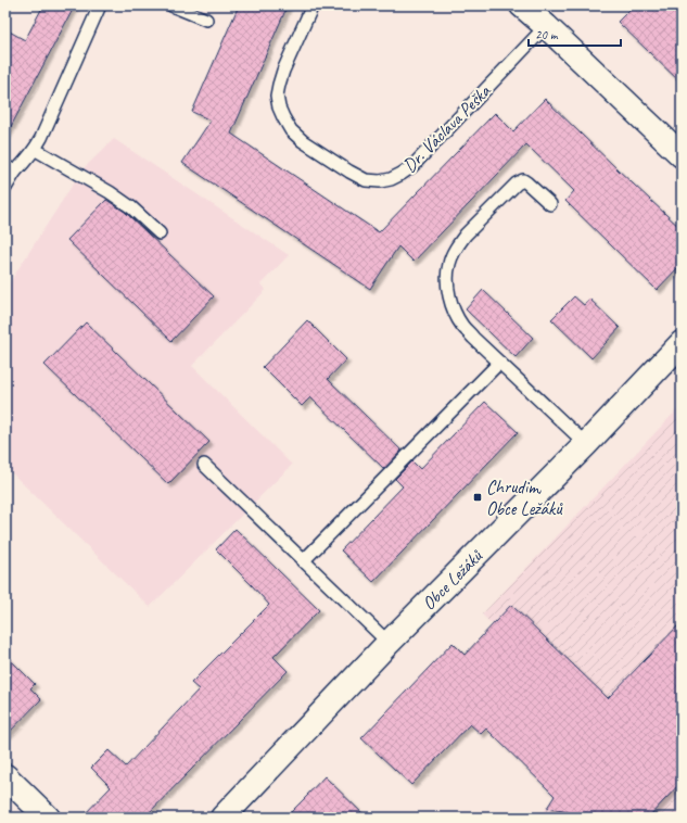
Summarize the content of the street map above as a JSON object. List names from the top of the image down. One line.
{"streets":{"main road":["Obce Ležáků"],"lane":["Dr. Václava Peška"]},"places":{"transit":["Chrudim, Obce Ležáků"]},"scale_bar":"20 m"}
